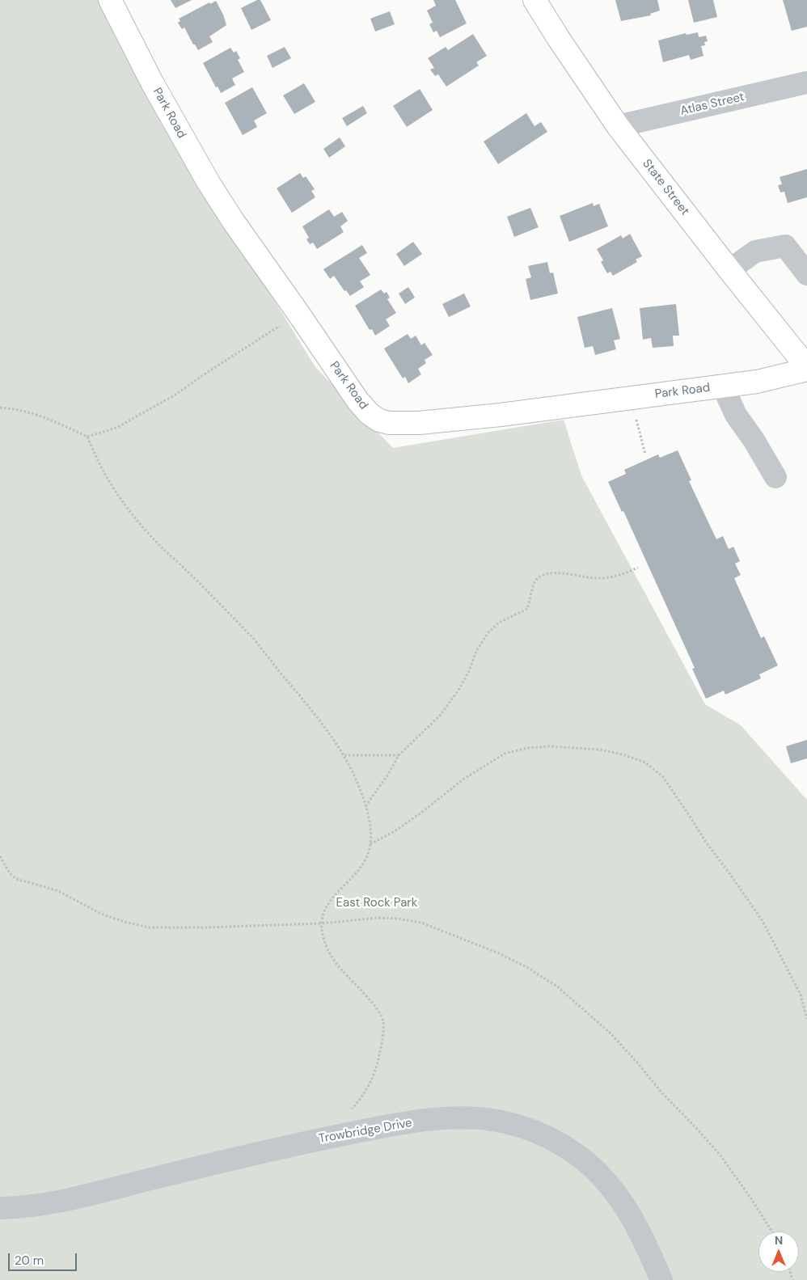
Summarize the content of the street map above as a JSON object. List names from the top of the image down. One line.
{"streets":{"main road":["Park Road","State Street"],"street":["Atlas Street","Trowbridge Drive"]},"crossings":[["Atlas Street","State Street"],["Park Road","State Street"]],"parks":["East Rock Park"],"scale_bar":"20 m","north":"top"}
